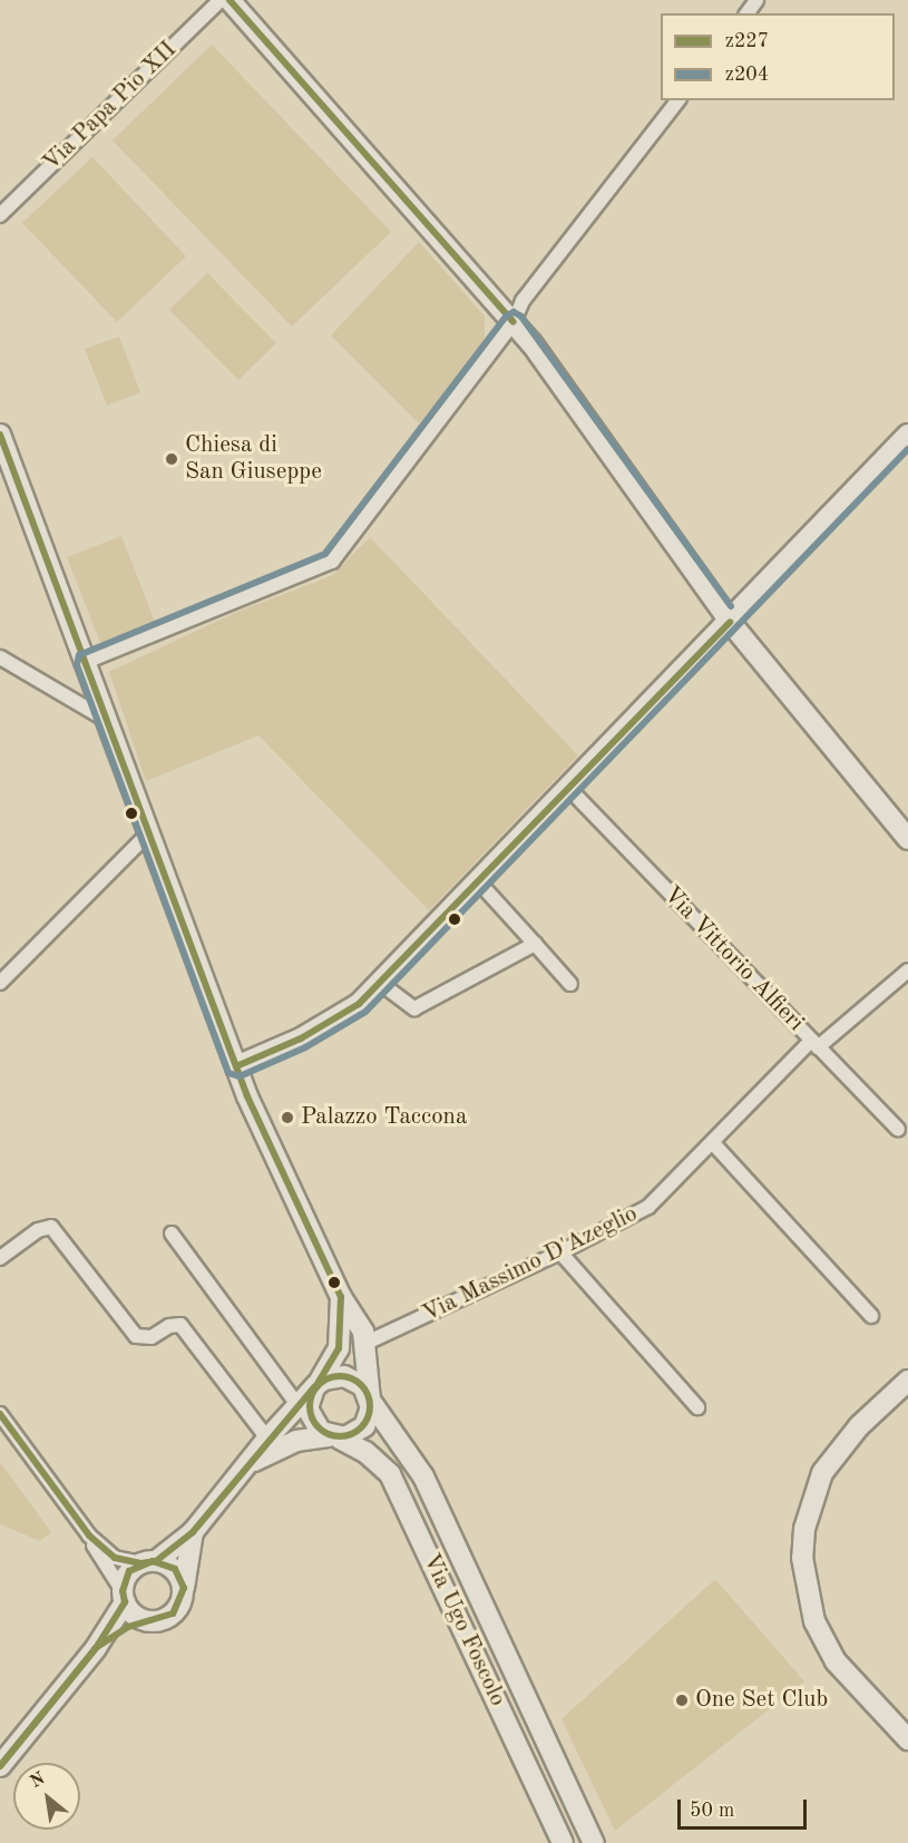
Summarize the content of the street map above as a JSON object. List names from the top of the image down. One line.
{"streets":{"street":["Via Papa Pio XII","Via Vittorio Alfieri","Via Massimo D'Azeglio","Via Ugo Foscolo"]},"crossings":[["Via Vittorio Alfieri","Via Massimo D'Azeglio"]],"places":["Chiesa di San Giuseppe","Palazzo Taccona","One Set Club"],"lines":["transit line z227","transit line z204"],"legend":["z227","z204"],"scale_bar":"50 m","north":"top left"}
